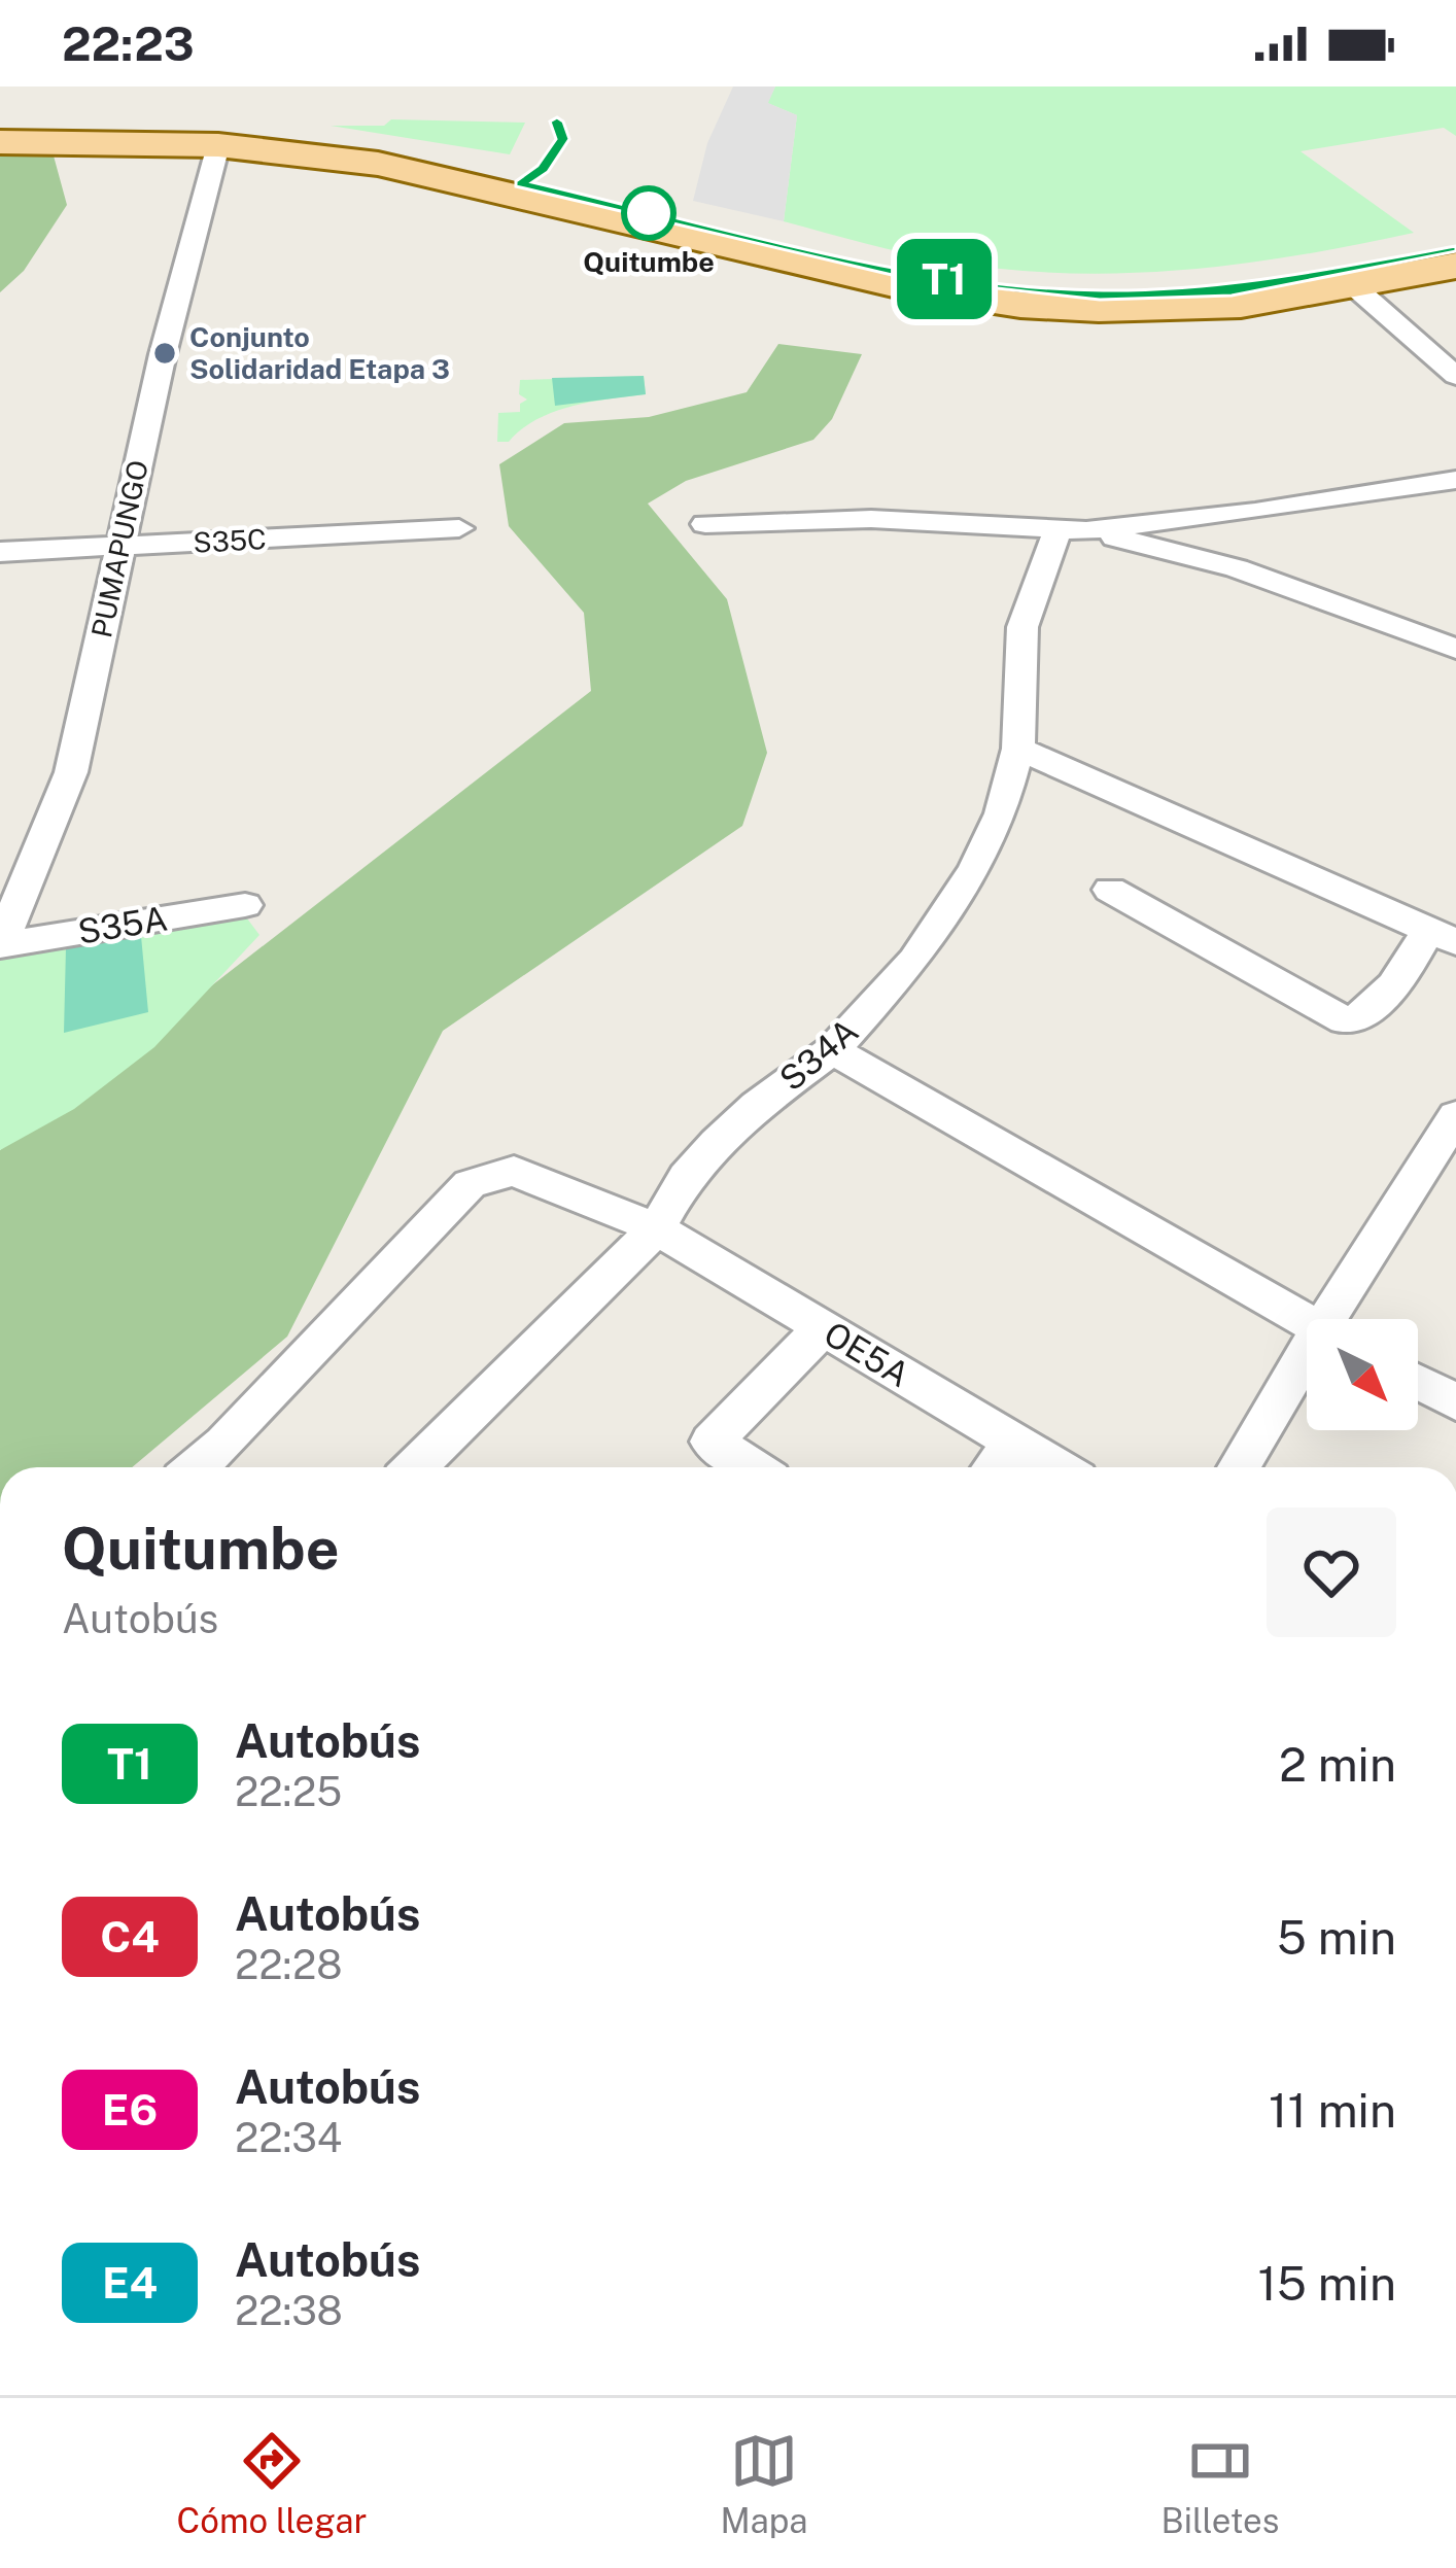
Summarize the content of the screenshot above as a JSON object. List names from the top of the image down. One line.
{"streets":{"street":["S35C","PUMAPUNGO","S35A","S34A","OE5A"]},"crossings":[["S35C","PUMAPUNGO"],["PUMAPUNGO","S35A"],["S34A","OE5A"]],"places":["Quitumbe","Conjunto Solidaridad Etapa 3"],"lines":["bus line T1"],"north":"bottom right","page":{"status":"22:23","on_map":"T1","heading":["Quitumbe","Autobús"],"list":[{"mark":"T1","name":"Autobús","note":"22:25","value":"2 min"},{"mark":"C4","name":"Autobús","note":"22:28","value":"5 min"},{"mark":"E6","name":"Autobús","note":"22:34","value":"11 min"},{"mark":"E4","name":"Autobús","note":"22:38","value":"15 min"}],"tabs":["Cómo llegar","Mapa","Billetes"]}}
